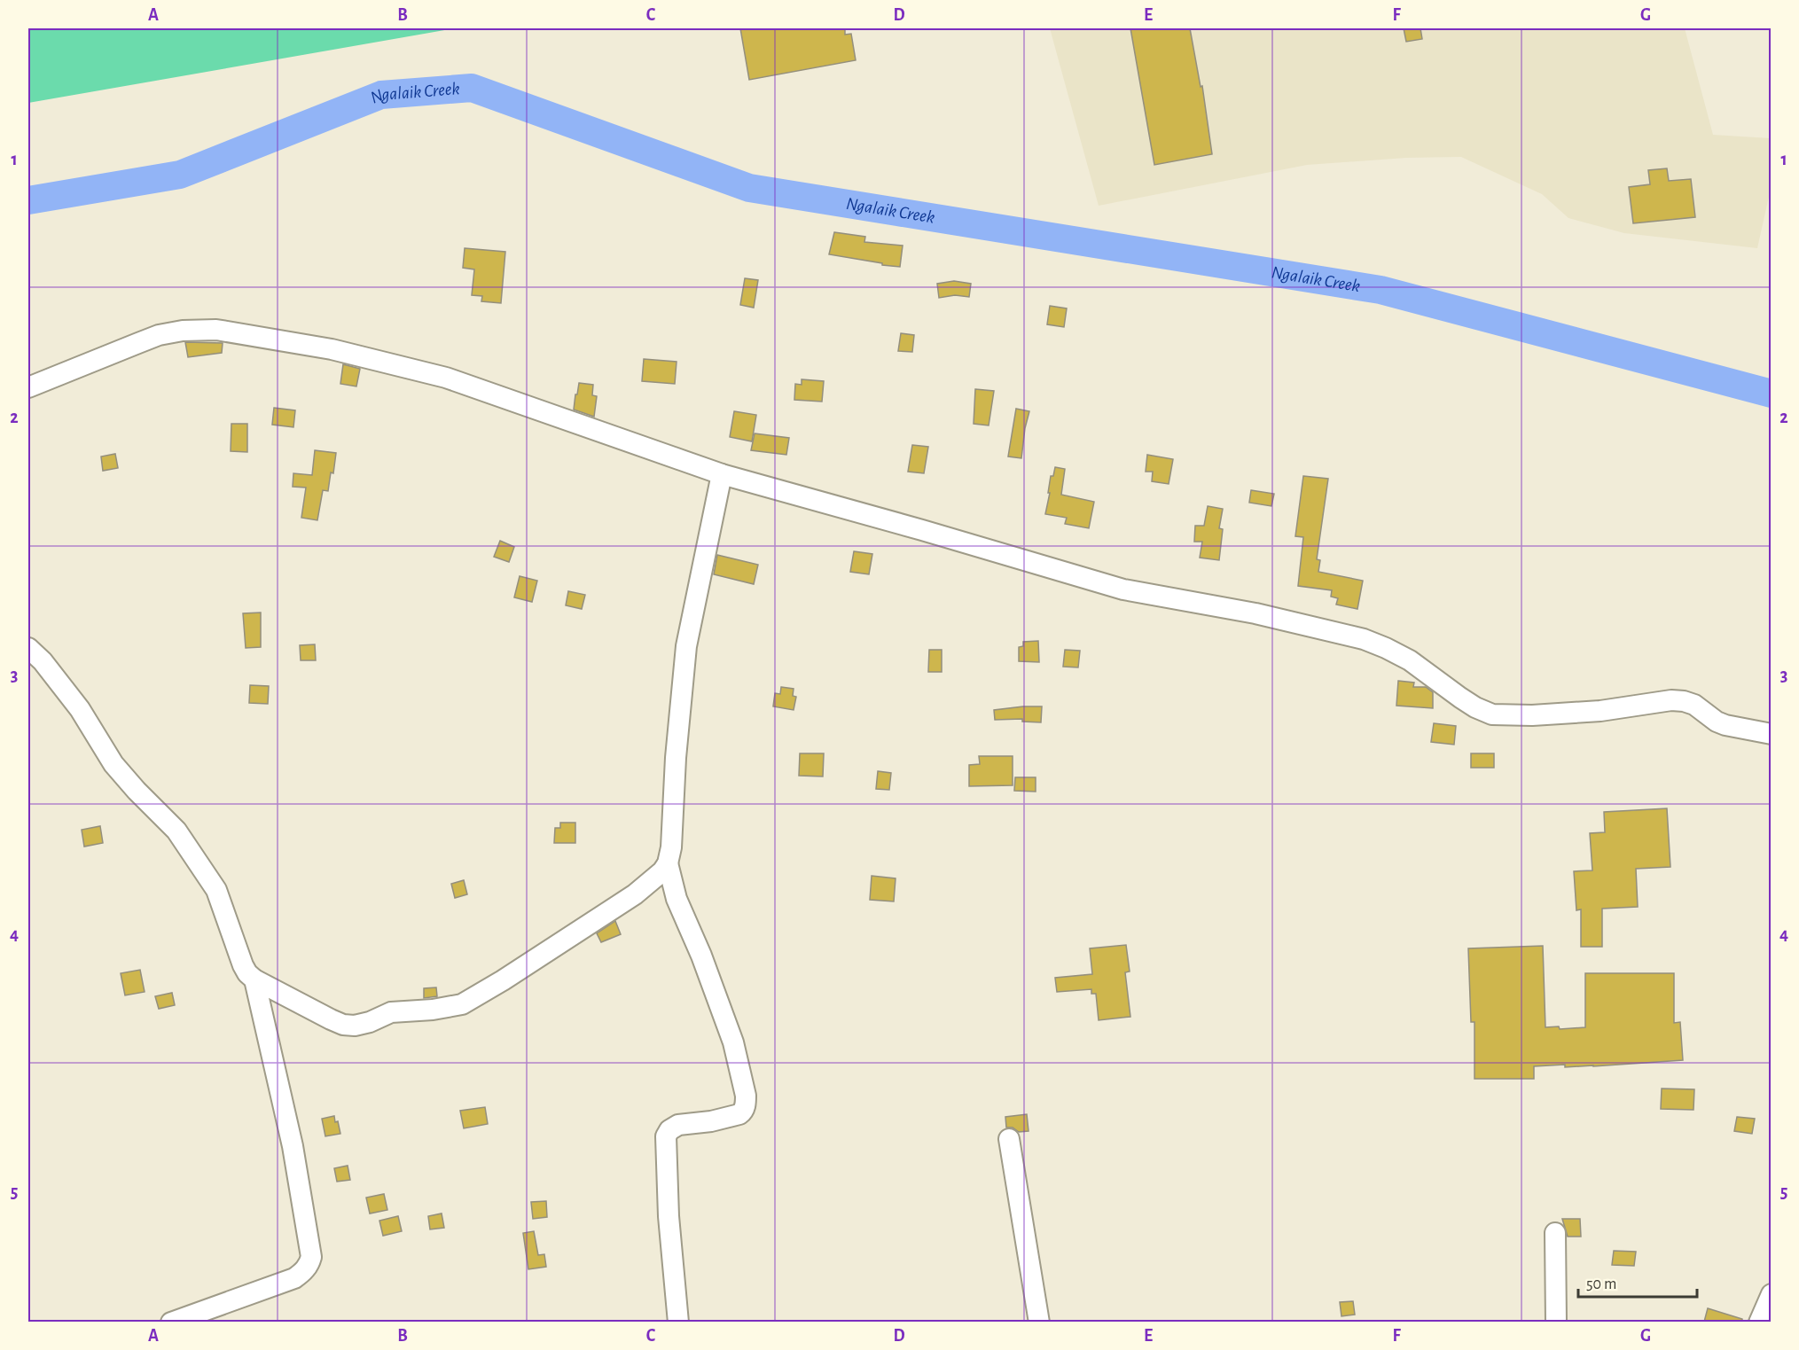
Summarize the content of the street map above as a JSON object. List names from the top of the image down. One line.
{"water":["Ngalaik Creek"],"scale_bar":"50 m","grid":{"columns":["A","B","C","D","E","F","G"],"rows":["1","2","3","4","5"]}}
